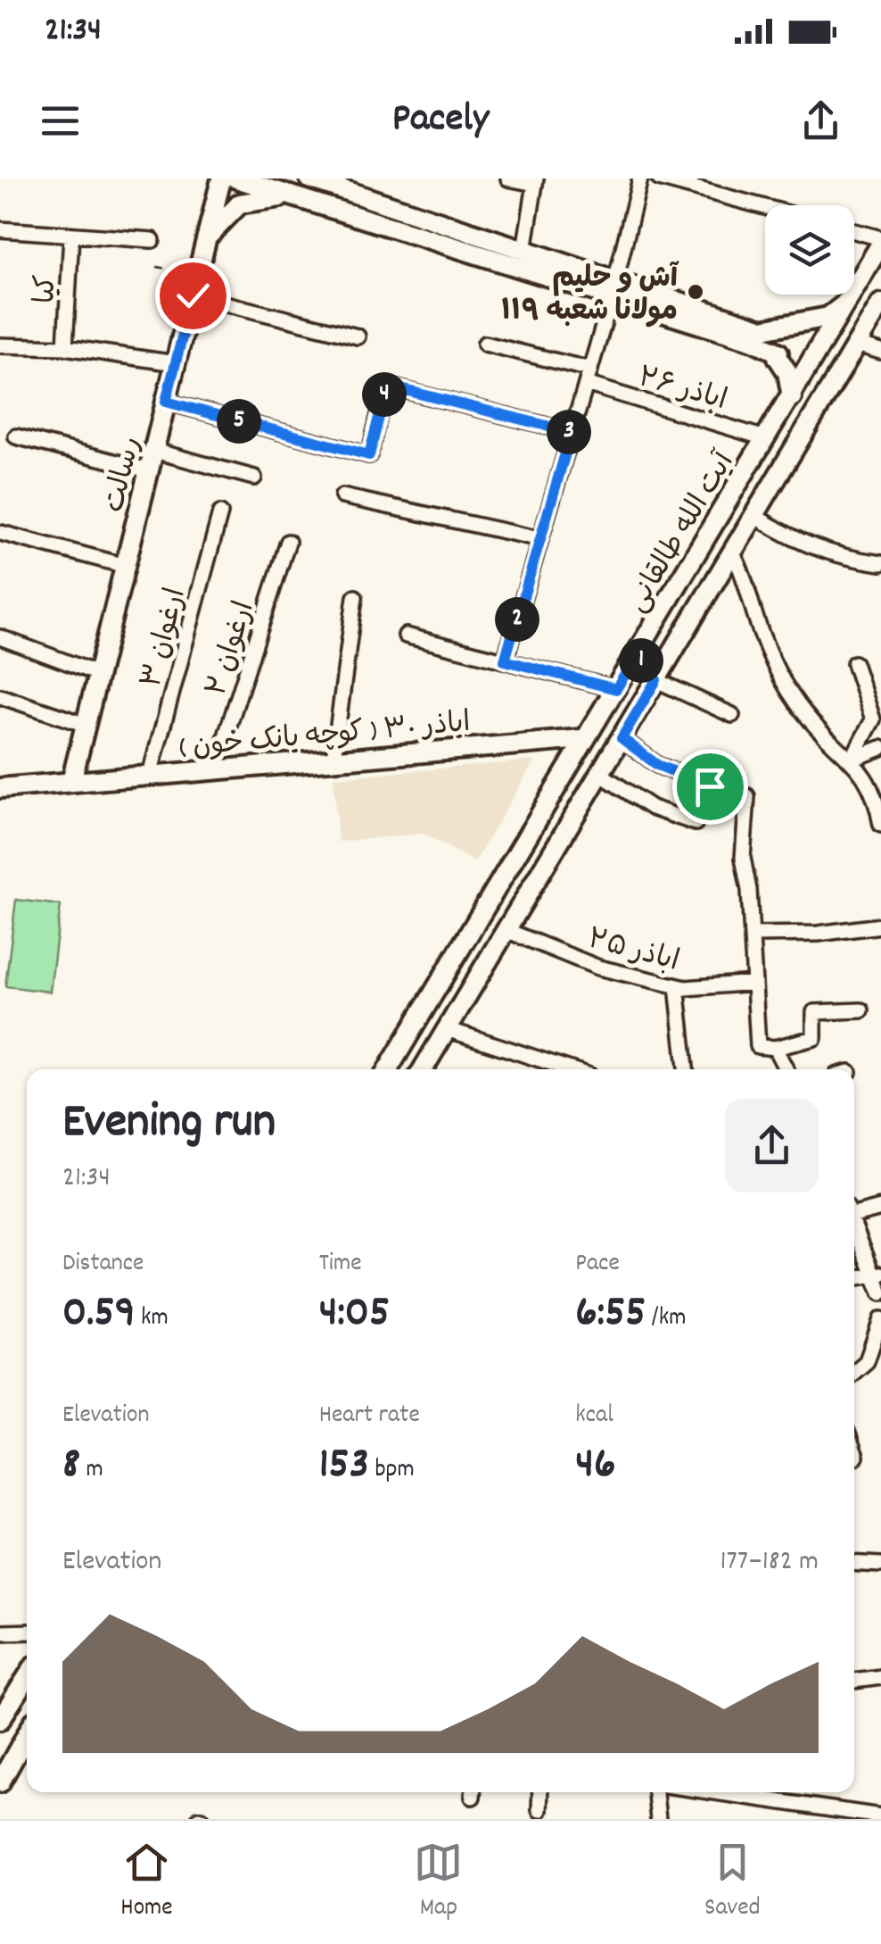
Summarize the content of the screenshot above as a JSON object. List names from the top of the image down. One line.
{"streets":{"main road":["رسالت","آیت الله طالقانی","اباذر ۳۰ ( کوچه بانک خون )"],"street":["کیا","اباذر ۲۶","ارغوان ۳","ارغوان ۲","اباذر ۲۵"]},"crossings":[["اباذر ۲۶","آیت الله طالقانی"],["رسالت","اباذر ۳۰ ( کوچه بانک خون )"],["آیت الله طالقانی","اباذر ۳۰ ( کوچه بانک خون )"],["آیت الله طالقانی","اباذر ۲۵"],["ارغوان ۳","اباذر ۳۰ ( کوچه بانک خون )"],["ارغوان ۲","اباذر ۳۰ ( کوچه بانک خون )"]],"places":["آش و حلیم مولانا شعبه ۱۱۹"],"page":{"status":"21:34","header":"Pacely","pins":["4","5","3","2","1"],"heading":["Evening run","21:34"],"stats":[["Distance","0.59 km"],["Time","4:05"],["Pace","6:55 /km"],["Elevation","8 m"],["Heart rate","153 bpm"],["kcal","46"]],"chart":["Elevation","177–182 m"],"tabs":["Home","Map","Saved"]}}
